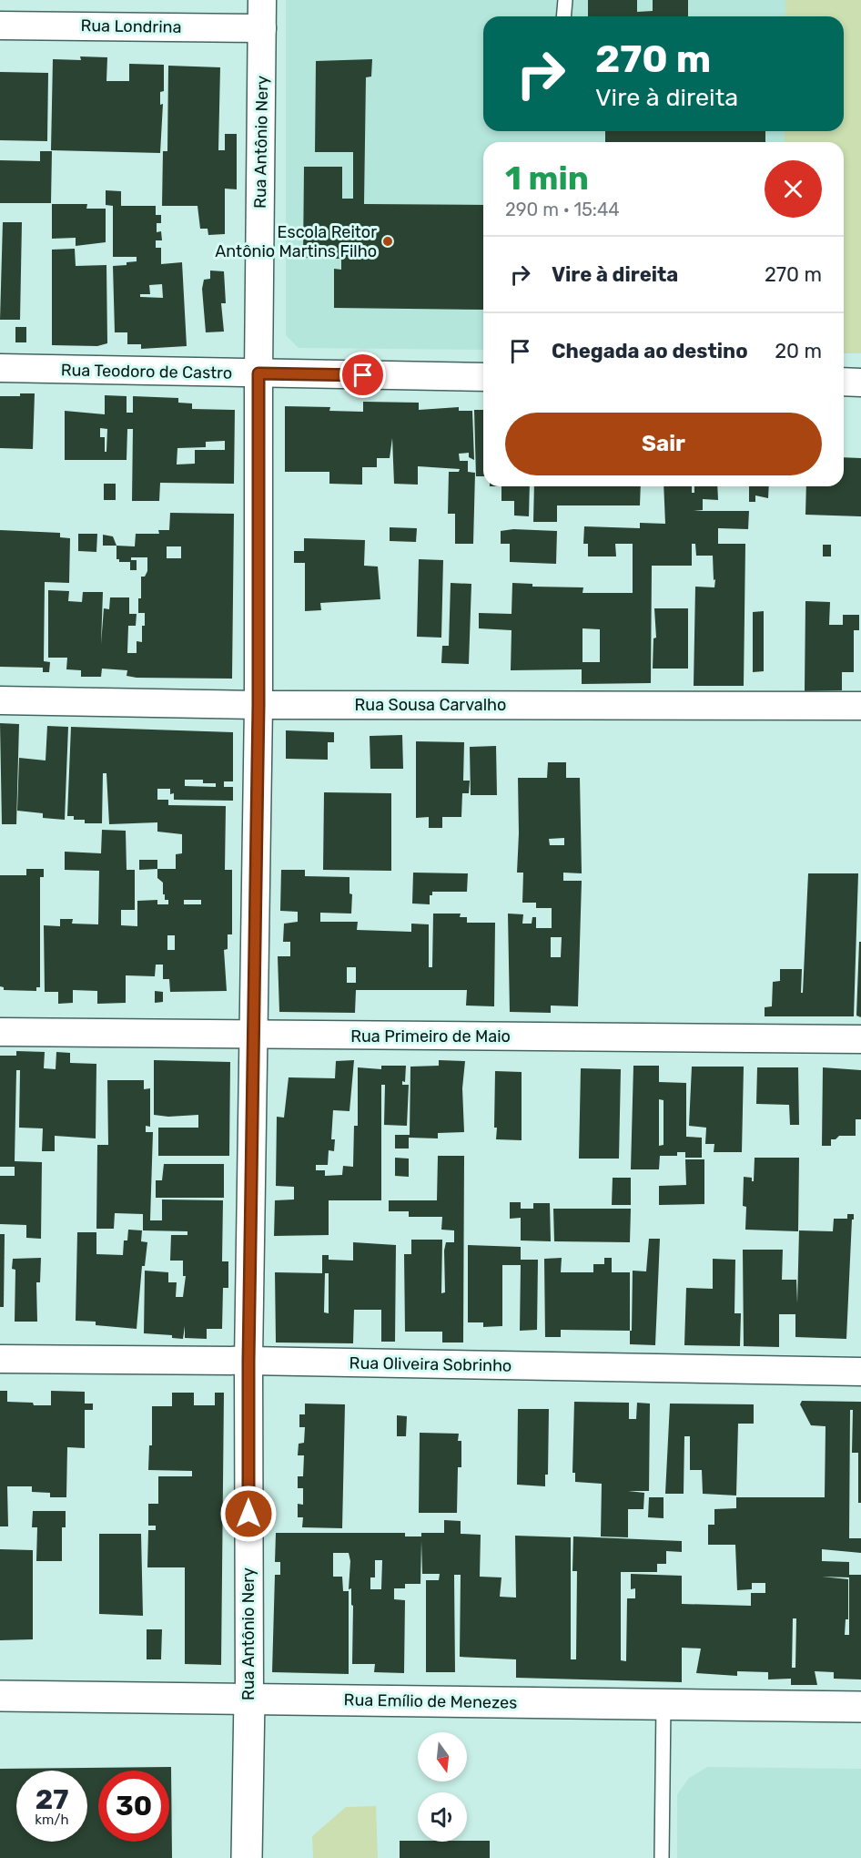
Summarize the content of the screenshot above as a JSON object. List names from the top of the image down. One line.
{"streets":{"street":["Rua Londrina","Rua Antônio Nery","Rua Teodoro de Castro","Rua Sousa Carvalho","Rua Primeiro de Maio","Rua Oliveira Sobrinho","Rua Emílio de Menezes"]},"crossings":[["Rua Londrina","Rua Antônio Nery"],["Rua Antônio Nery","Rua Teodoro de Castro"],["Rua Antônio Nery","Rua Sousa Carvalho"],["Rua Antônio Nery","Rua Primeiro de Maio"],["Rua Antônio Nery","Rua Oliveira Sobrinho"],["Rua Antônio Nery","Rua Emílio de Menezes"]],"places":["Escola Reitor Antônio Martins Filho"],"north":"bottom","page":{"turn":["270 m","Vire à direita"],"heading":["1 min","290 m · 15:44"],"list":[{"name":"Vire à direita","value":"270 m"},{"name":"Chegada ao destino","value":"20 m"}],"buttons":"Sair","speed":"27 km/h","limit":"30"}}
